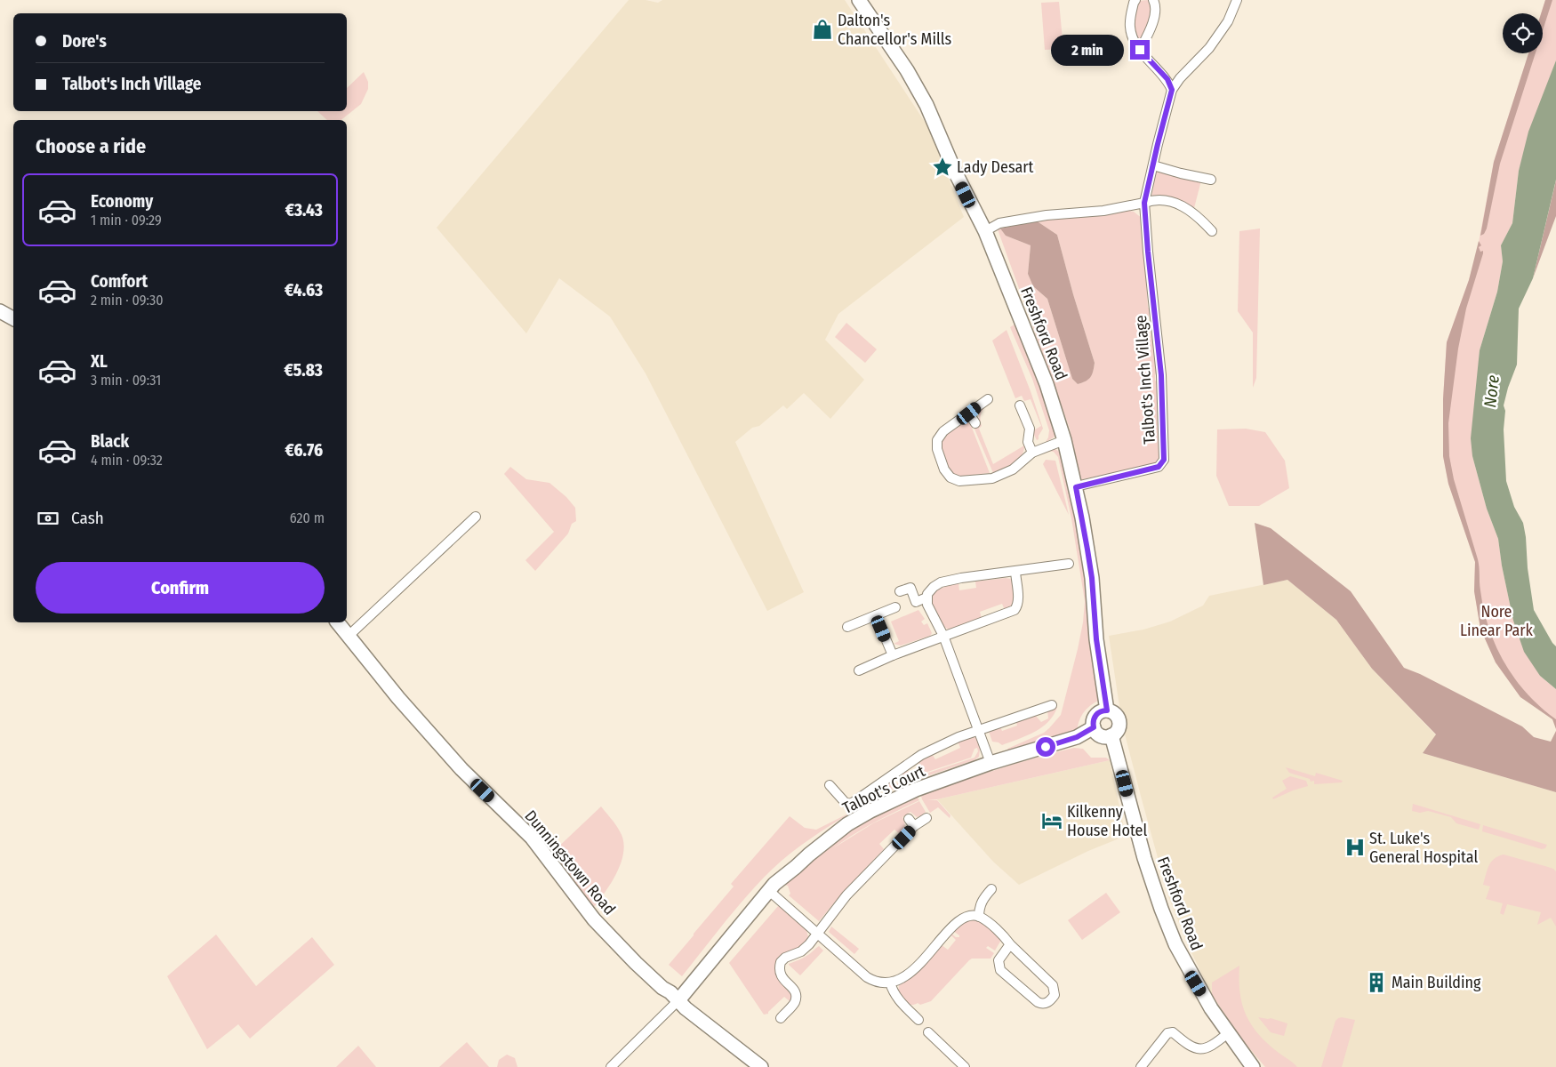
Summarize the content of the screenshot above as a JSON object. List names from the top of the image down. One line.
{"streets":{"main road":["Freshford Road","Talbot's Court","Dunningstown Road"],"street":["Talbot's Inch Village"]},"crossings":[["Freshford Road","Talbot's Inch Village"],["Freshford Road","Talbot's Court"],["Talbot's Court","Dunningstown Road"]],"water":["Nore"],"parks":["Nore Linear Park"],"places":{"shop":["Dalton's Chancellor's Mills"],"place":["Lady Desart"],"hotel":["Kilkenny House Hotel"],"hospital":["St. Luke's General Hospital"],"building":["Main Building"]},"page":{"banner":["Dore's","Talbot's Inch Village"],"bubble":"2 min","heading":"Choose a ride","list":[{"name":"Economy","note":"1 min · 09:29","value":"€3.43"},{"name":"Comfort","note":"2 min · 09:30","value":"€4.63"},{"name":"XL","note":"3 min · 09:31","value":"€5.83"},{"name":"Black","note":"4 min · 09:32","value":"€6.76"}],"pay":["Cash","620 m"],"buttons":"Confirm"}}
